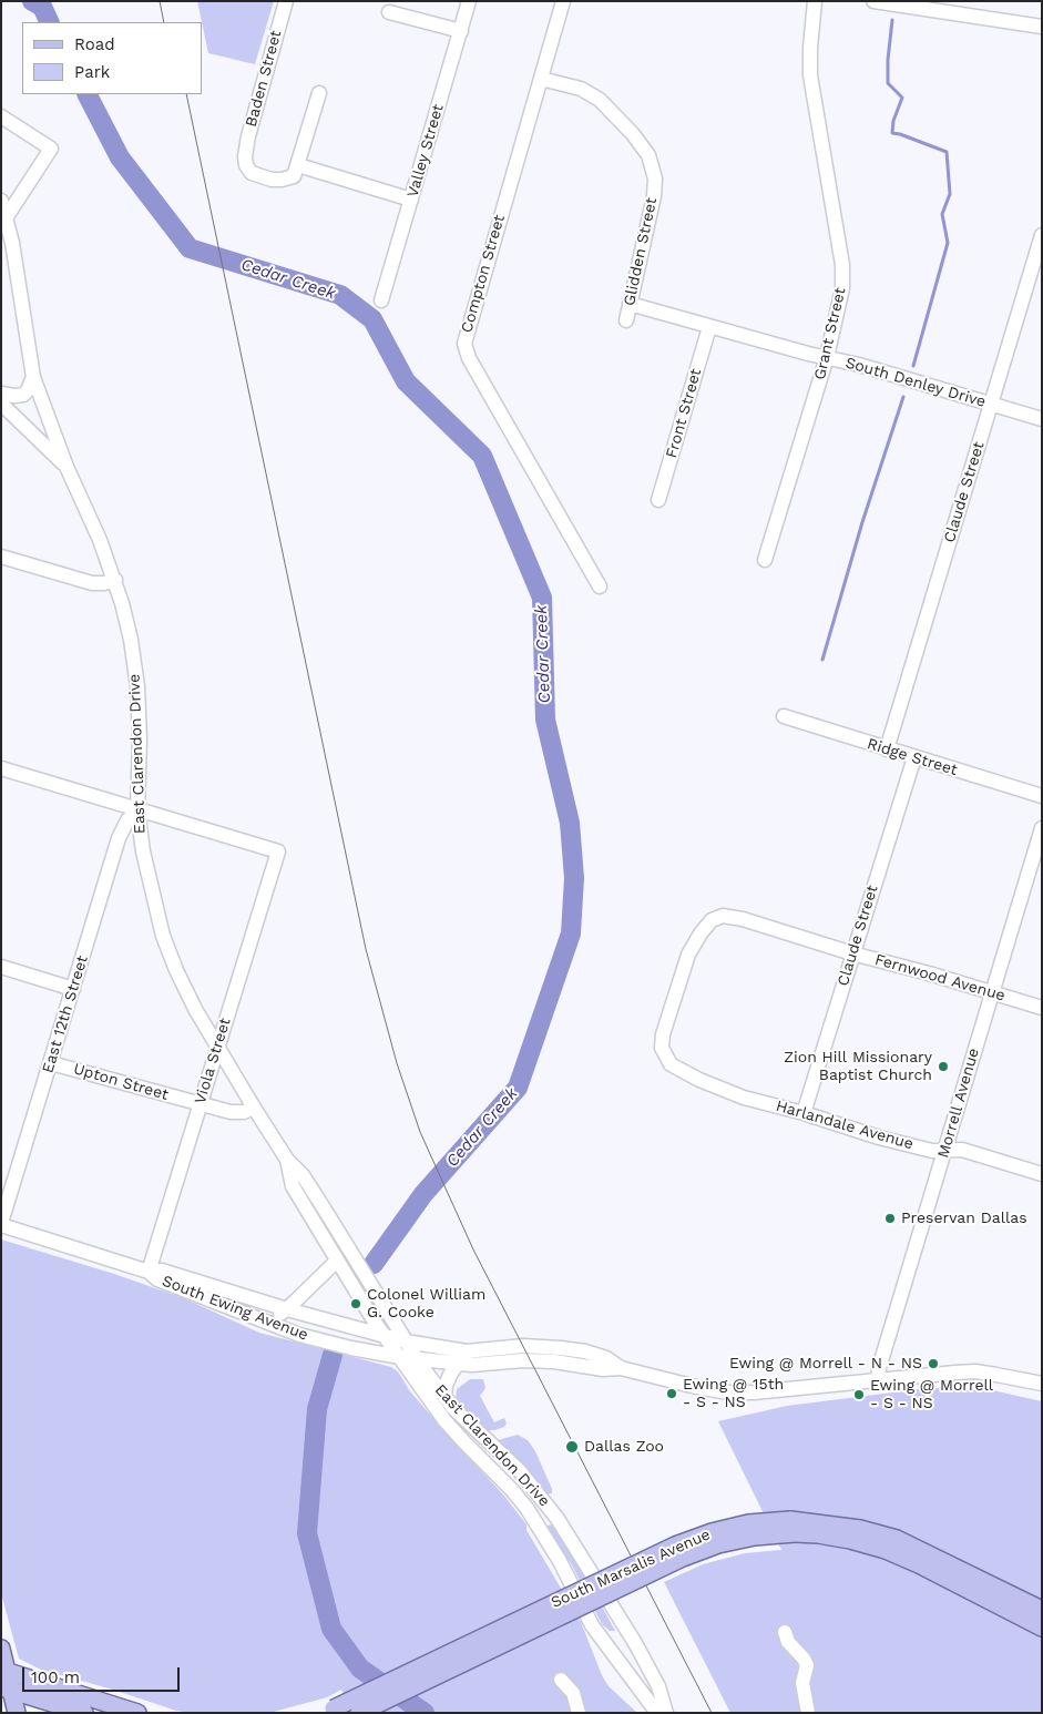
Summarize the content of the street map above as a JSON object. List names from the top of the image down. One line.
{"streets":{"main road":["South Marsalis Avenue"],"street":["Baden Street","Valley Street","Glidden Street","Compton Street","Grant Street","South Denley Drive","Front Street","Claude Street","East Clarendon Drive","Ridge Street","Fernwood Avenue","East 12th Street","Viola Street","Upton Street","Morrell Avenue","Harlandale Avenue","South Ewing Avenue"]},"crossings":[["Glidden Street","Compton Street"],["Glidden Street","South Denley Drive"],["Grant Street","South Denley Drive"],["South Denley Drive","Front Street"],["South Denley Drive","Claude Street"],["Claude Street","Ridge Street"],["Claude Street","Fernwood Avenue"],["Claude Street","Harlandale Avenue"],["East Clarendon Drive","East 12th Street"],["East Clarendon Drive","Viola Street"],["East Clarendon Drive","Upton Street"],["East Clarendon Drive","South Ewing Avenue"],["Fernwood Avenue","Morrell Avenue"],["Fernwood Avenue","Harlandale Avenue"],["East 12th Street","Viola Street"],["East 12th Street","Upton Street"],["East 12th Street","South Ewing Avenue"],["Viola Street","Upton Street"],["Viola Street","South Ewing Avenue"],["Morrell Avenue","Harlandale Avenue"],["Morrell Avenue","South Ewing Avenue"]],"water":["Cedar Creek"],"places":["Zion Hill Missionary Baptist Church","Preservan Dallas","Colonel William G. Cooke","Ewing @ Morrell - N - NS","Ewing @ 15th - S - NS","Ewing @ Morrell - S - NS","Dallas Zoo"],"legend":["Road","Park"],"scale_bar":"100 m"}
